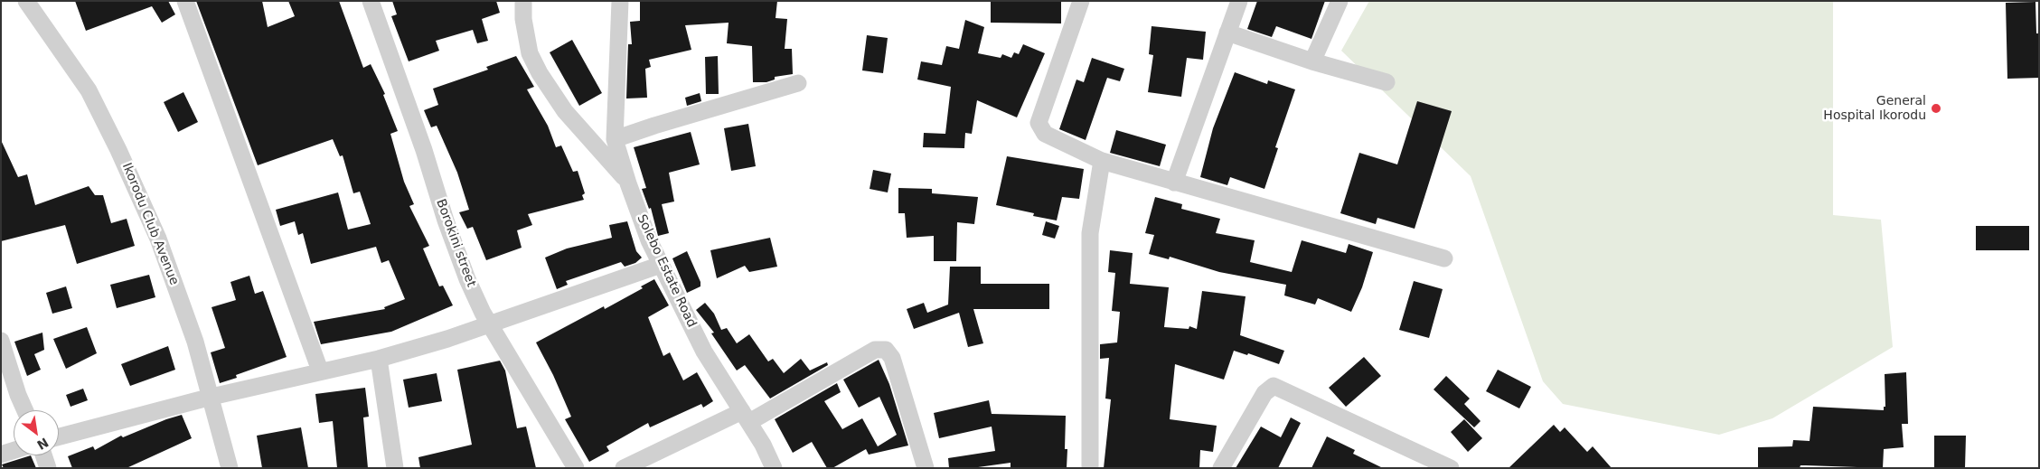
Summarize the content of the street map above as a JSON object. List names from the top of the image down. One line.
{"streets":{"street":["Ikorodu Club Avenue","Borokini street","Solebo Estate Road"]},"places":["General Hospital Ikorodu"],"north":"bottom right"}
